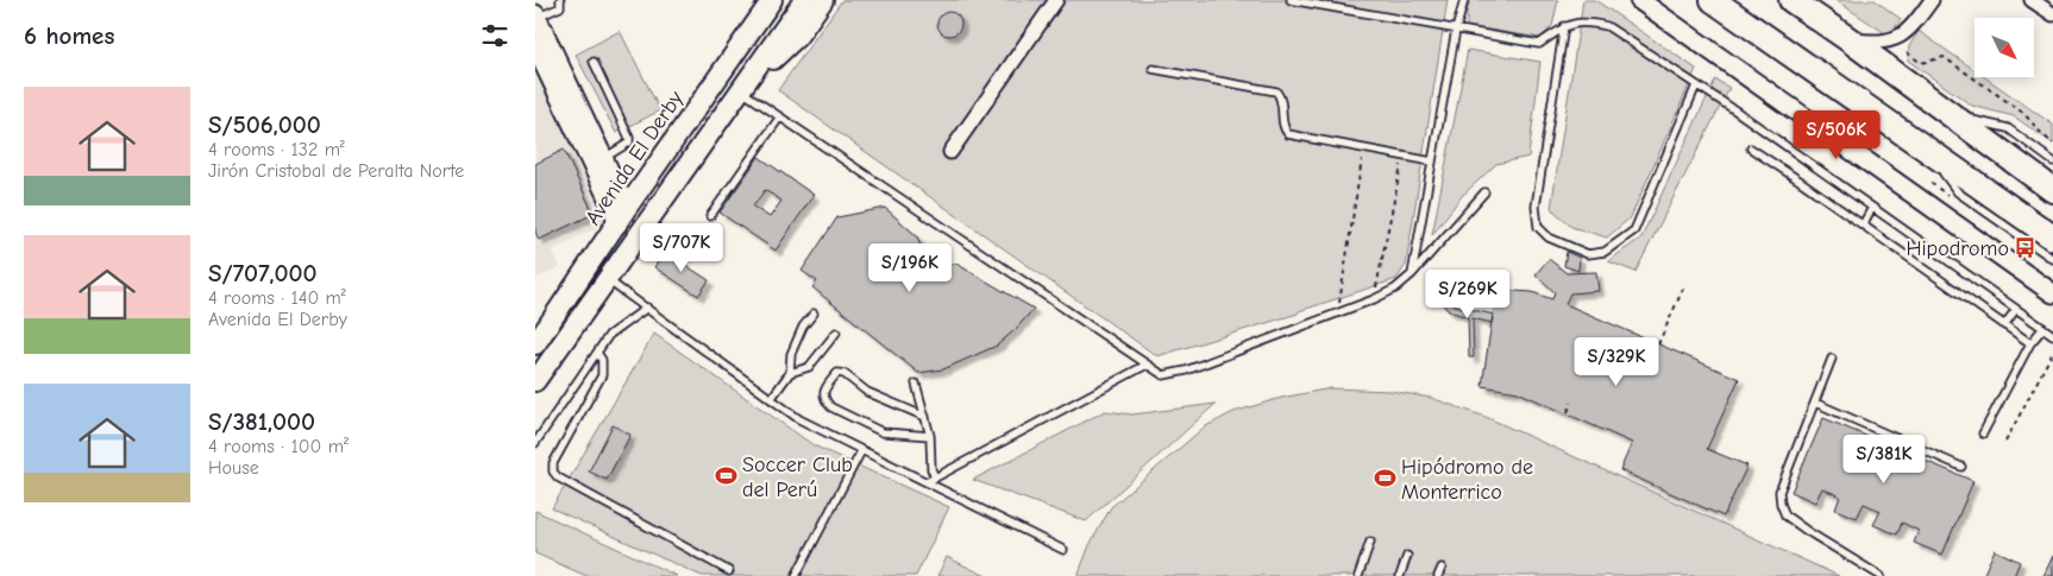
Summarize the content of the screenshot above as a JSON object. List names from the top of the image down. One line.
{"streets":{"main road":["Avenida El Derby"]},"places":{"bus stop":["Hipodromo"],"sports":["Soccer Club del Perú","Hipódromo de Monterrico"]},"north":"bottom right","page":{"heading":"6 homes","list":[{"name":"S/506,000","note":"4 rooms · 132 m² · Jirón Cristobal de Peralta Norte"},{"name":"S/707,000","note":"4 rooms · 140 m² · Avenida El Derby"},{"name":"S/381,000","note":"4 rooms · 100 m² · House"}],"price":["S/506K","S/707K","S/196K","S/269K","S/329K","S/381K"]}}
